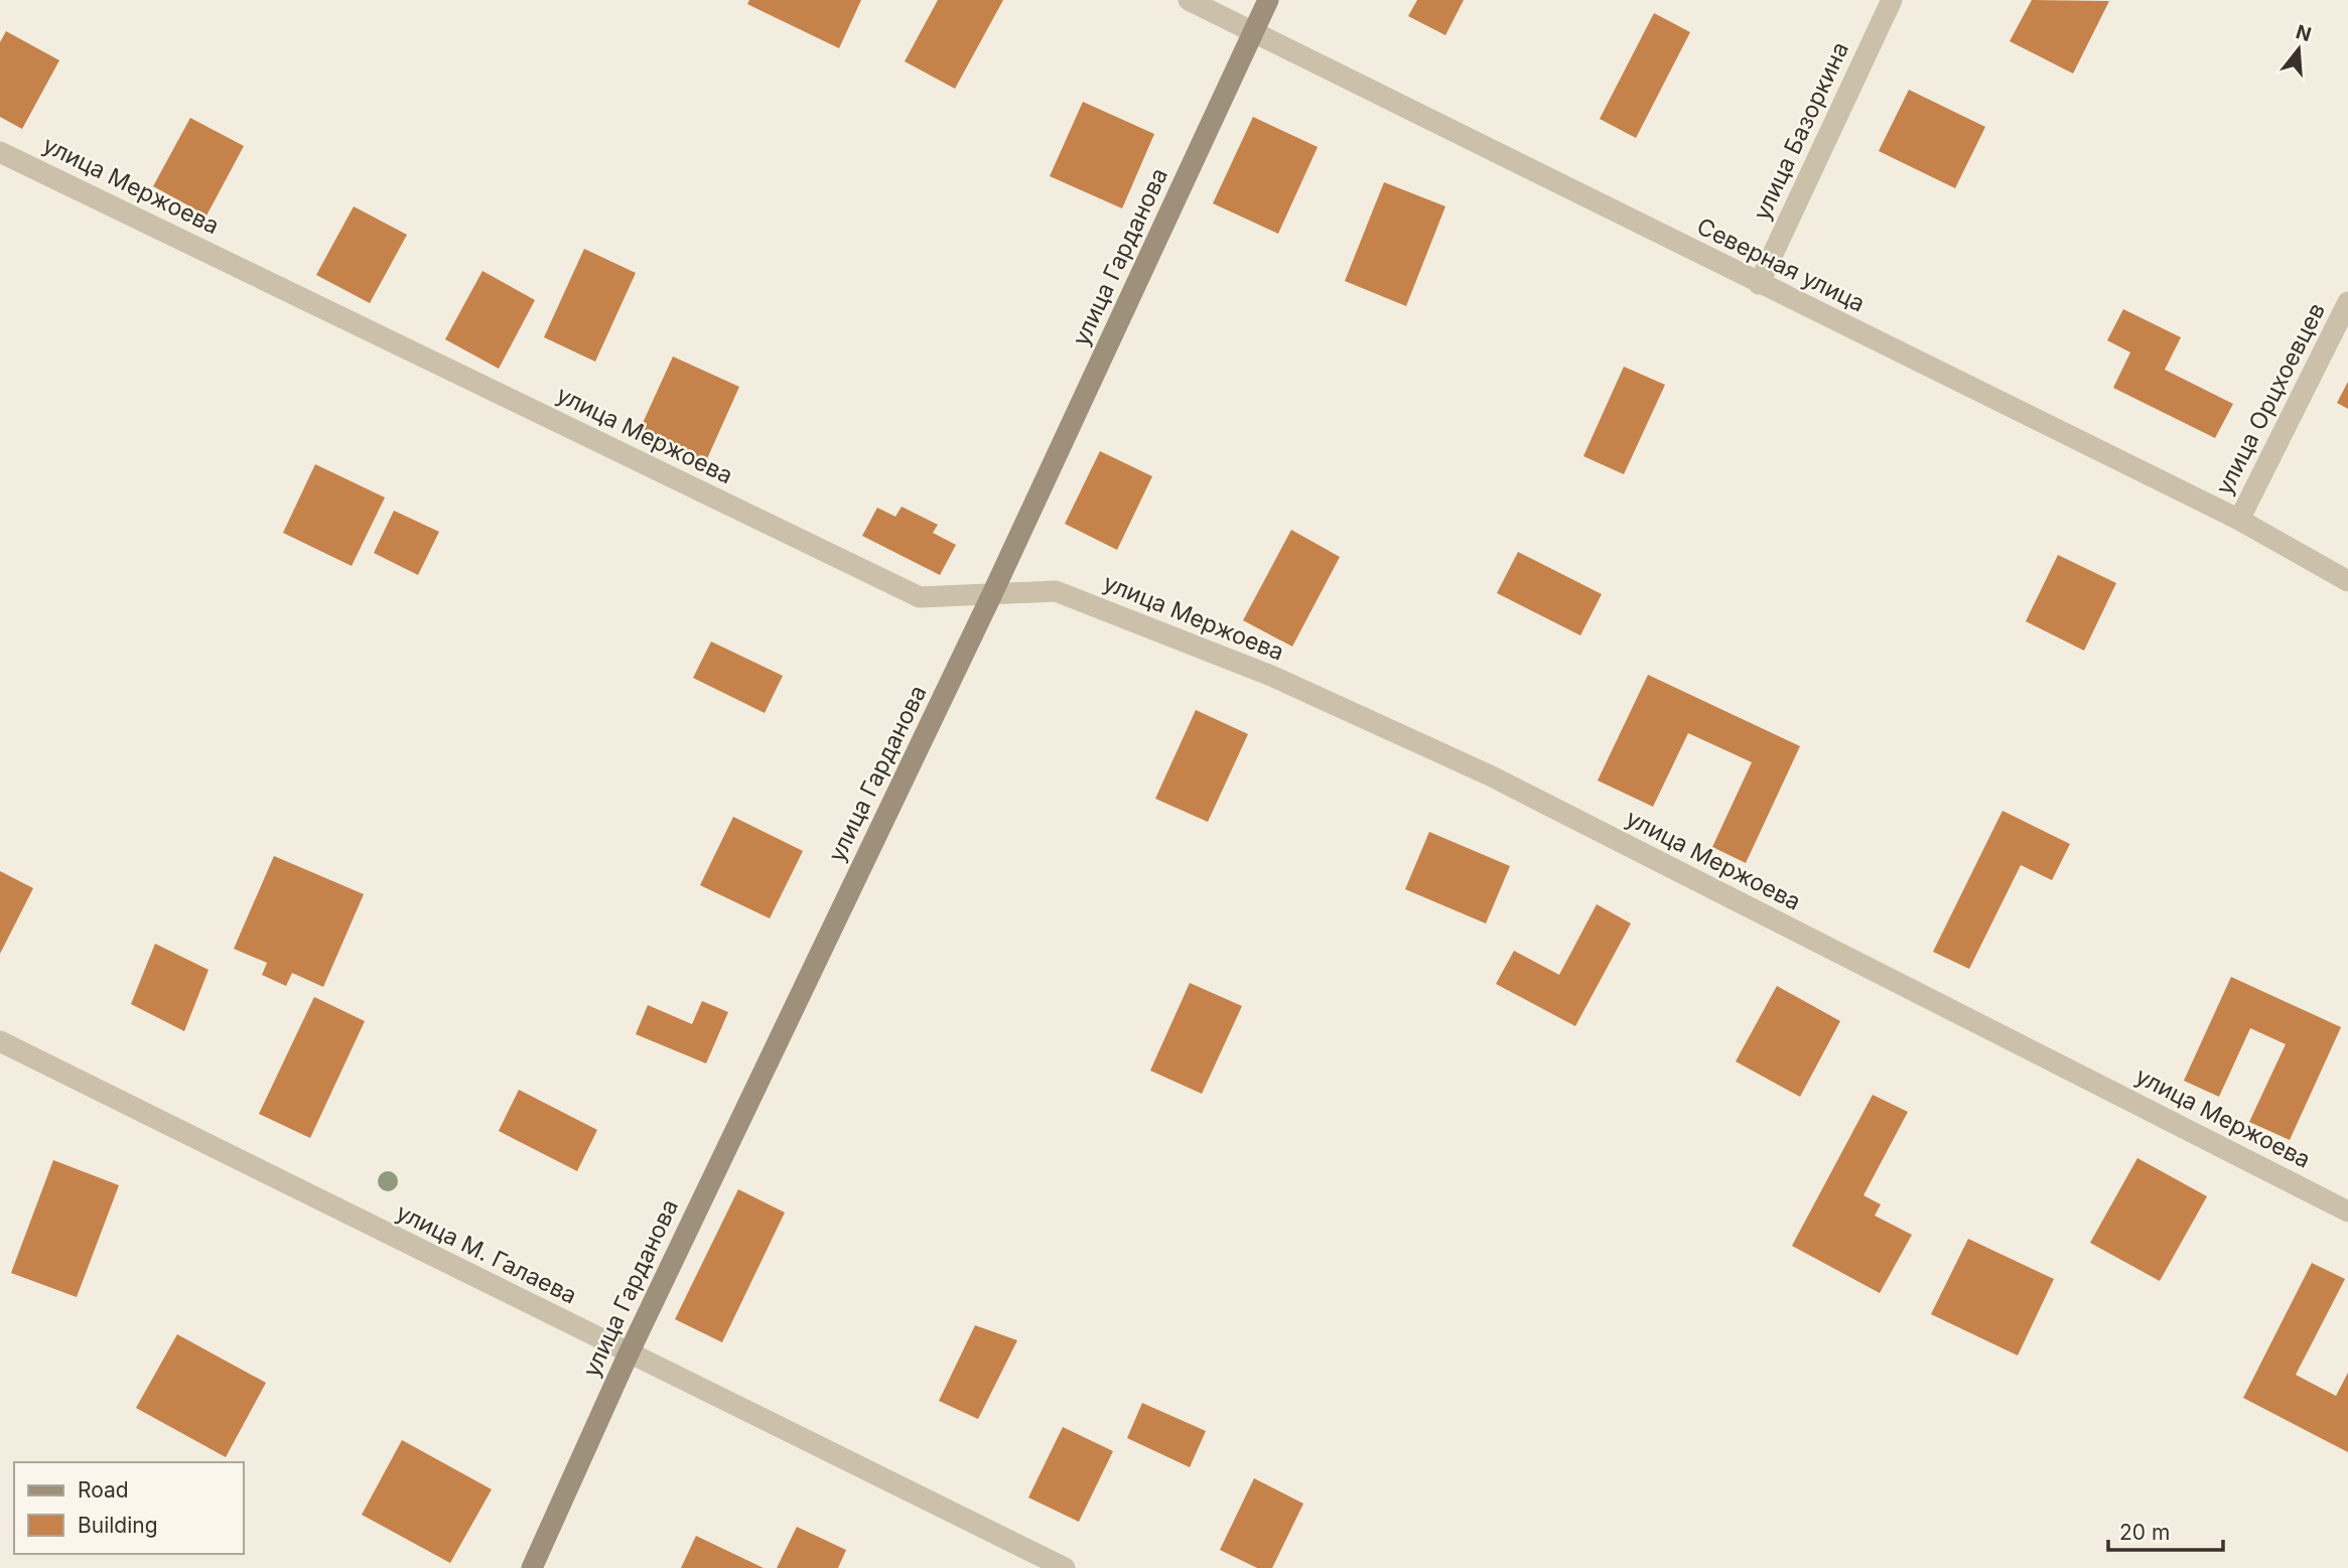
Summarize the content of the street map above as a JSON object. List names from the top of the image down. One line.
{"streets":{"street":["улица Базоркина","улица Мержоева","улица Гарданова","Северная улица","улица Орцхоевцев","улица М. Галаева"]},"crossings":[["улица Базоркина","Северная улица"],["улица Мержоева","улица Гарданова"],["улица Гарданова","Северная улица"],["улица Гарданова","улица М. Галаева"],["Северная улица","улица Орцхоевцев"]],"legend":["Road","Building"],"scale_bar":"20 m","north":"top"}
